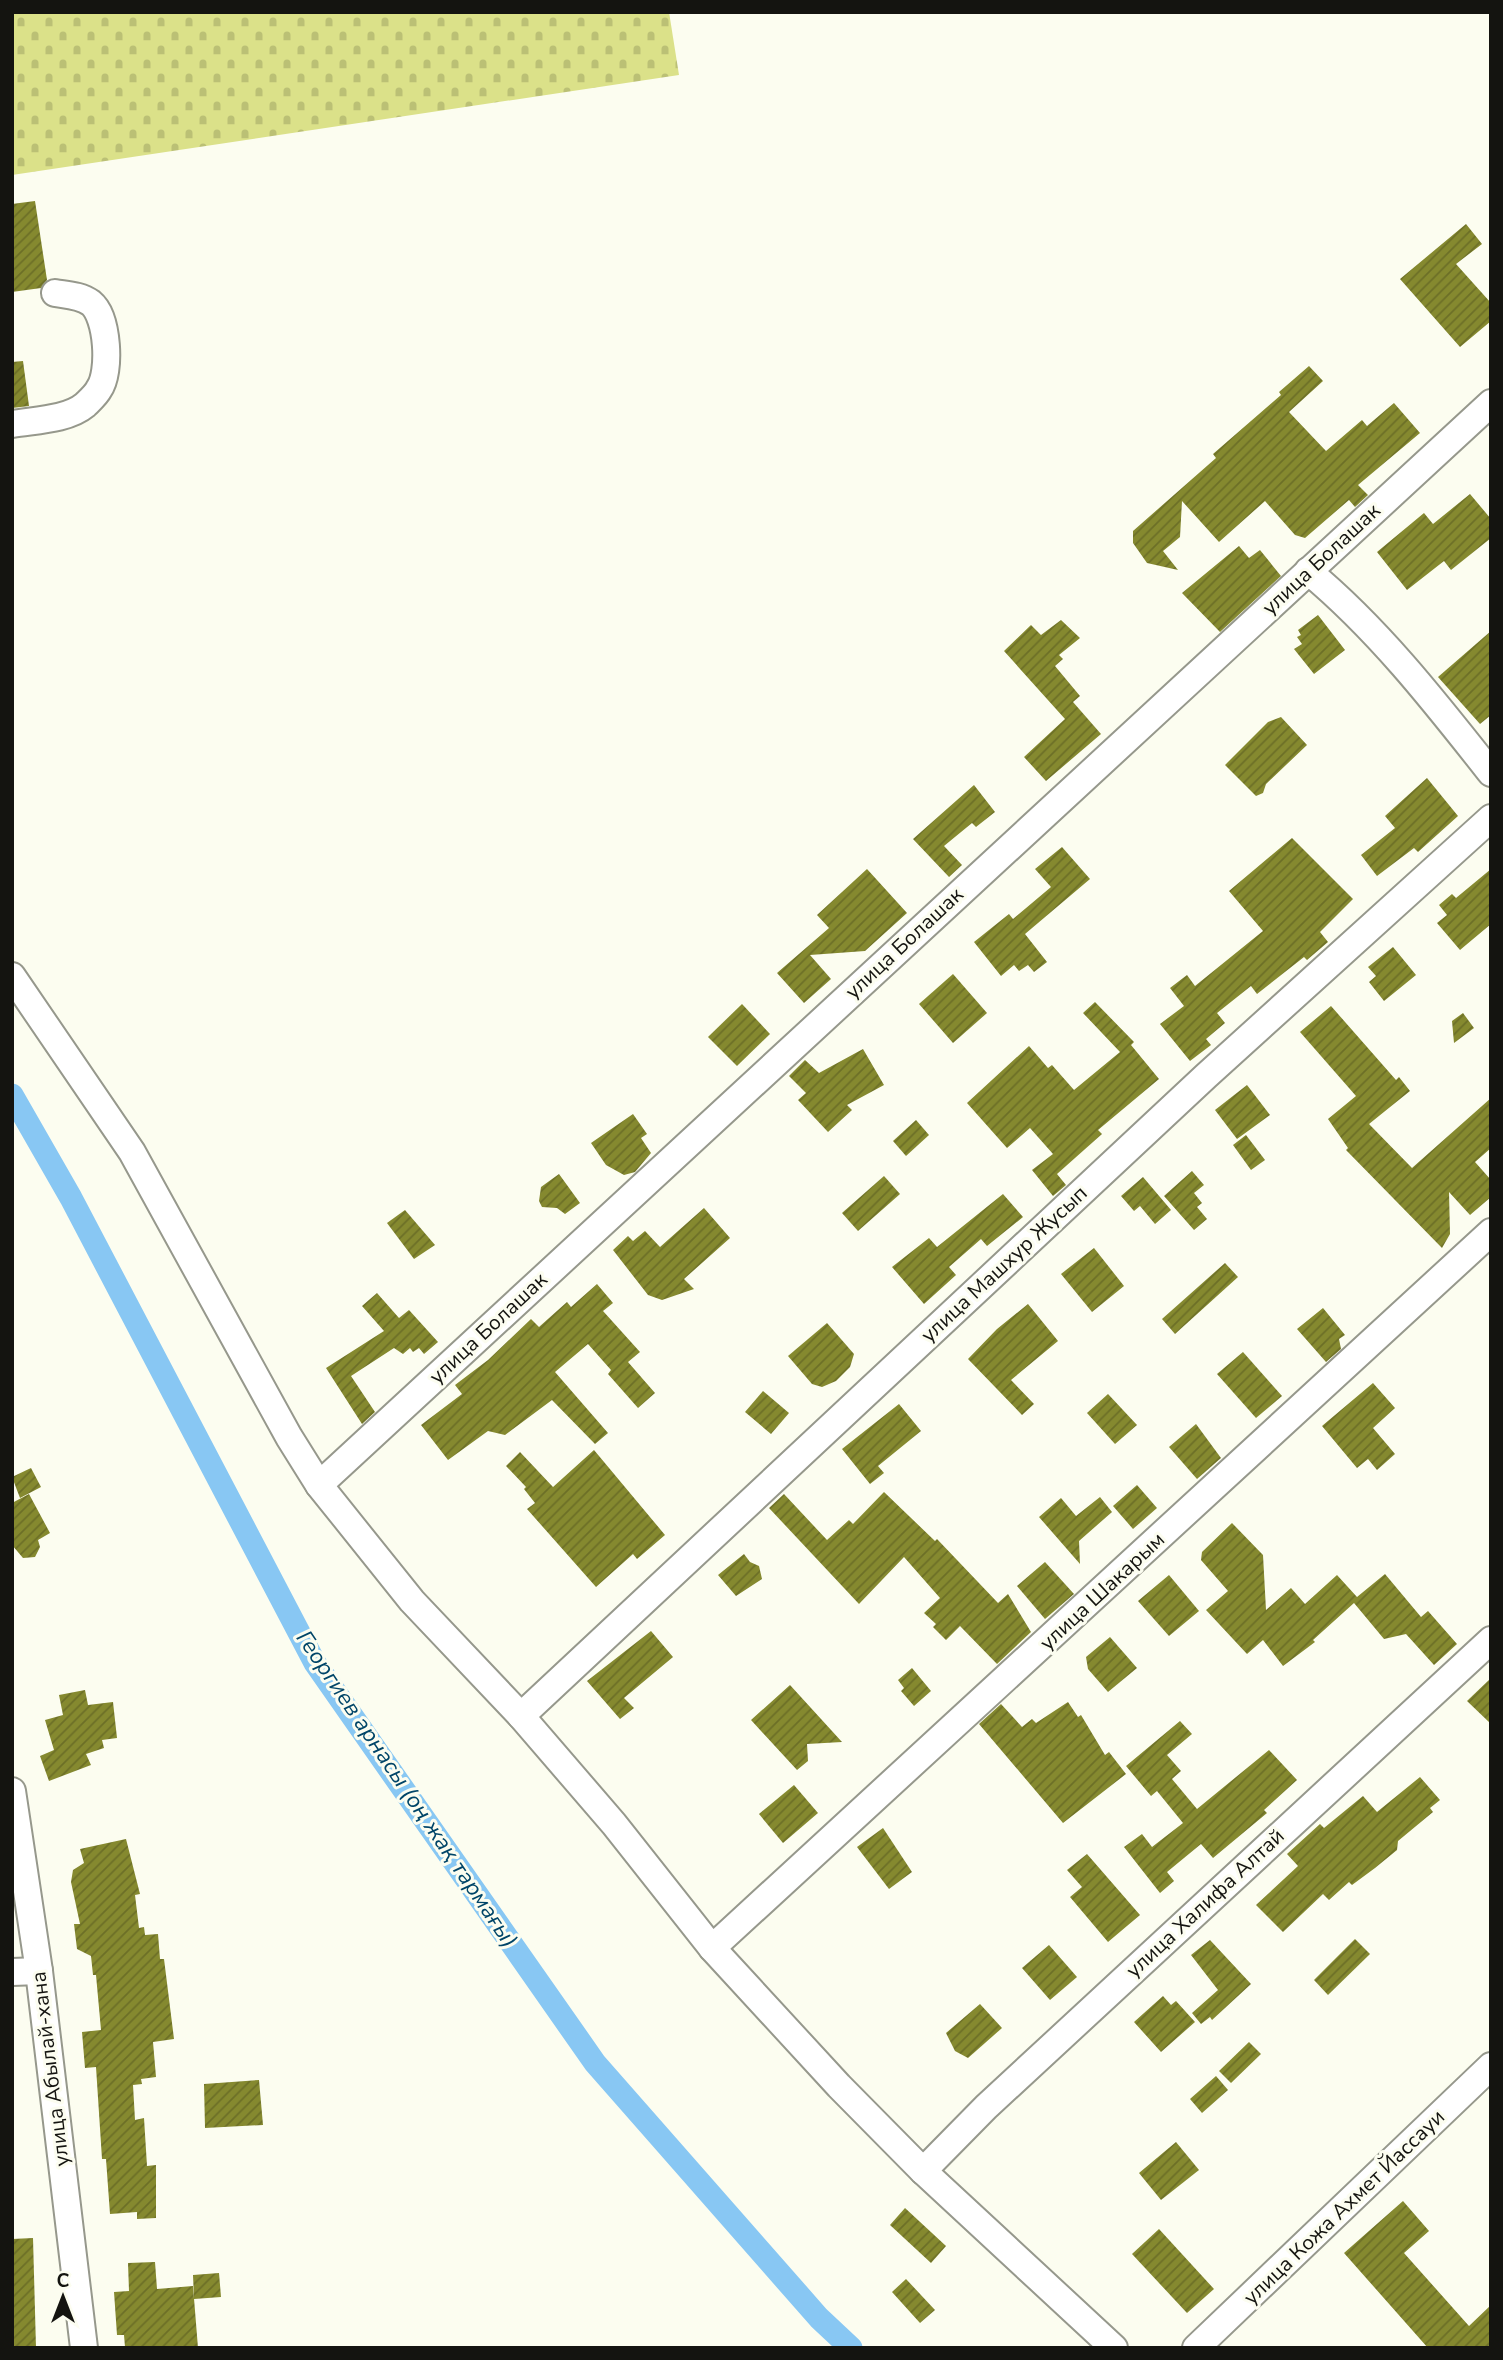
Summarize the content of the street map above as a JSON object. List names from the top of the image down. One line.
{"streets":{"street":["улица Болашак","улица Машхур Жусып","улица Шакарым","улица Халифа Алтай","улица Абылай-хана","улица Кожа Ахмет Йассауи"]},"water":["Георгиев арнасы (оң жақ тармағы)"],"north":"top"}
